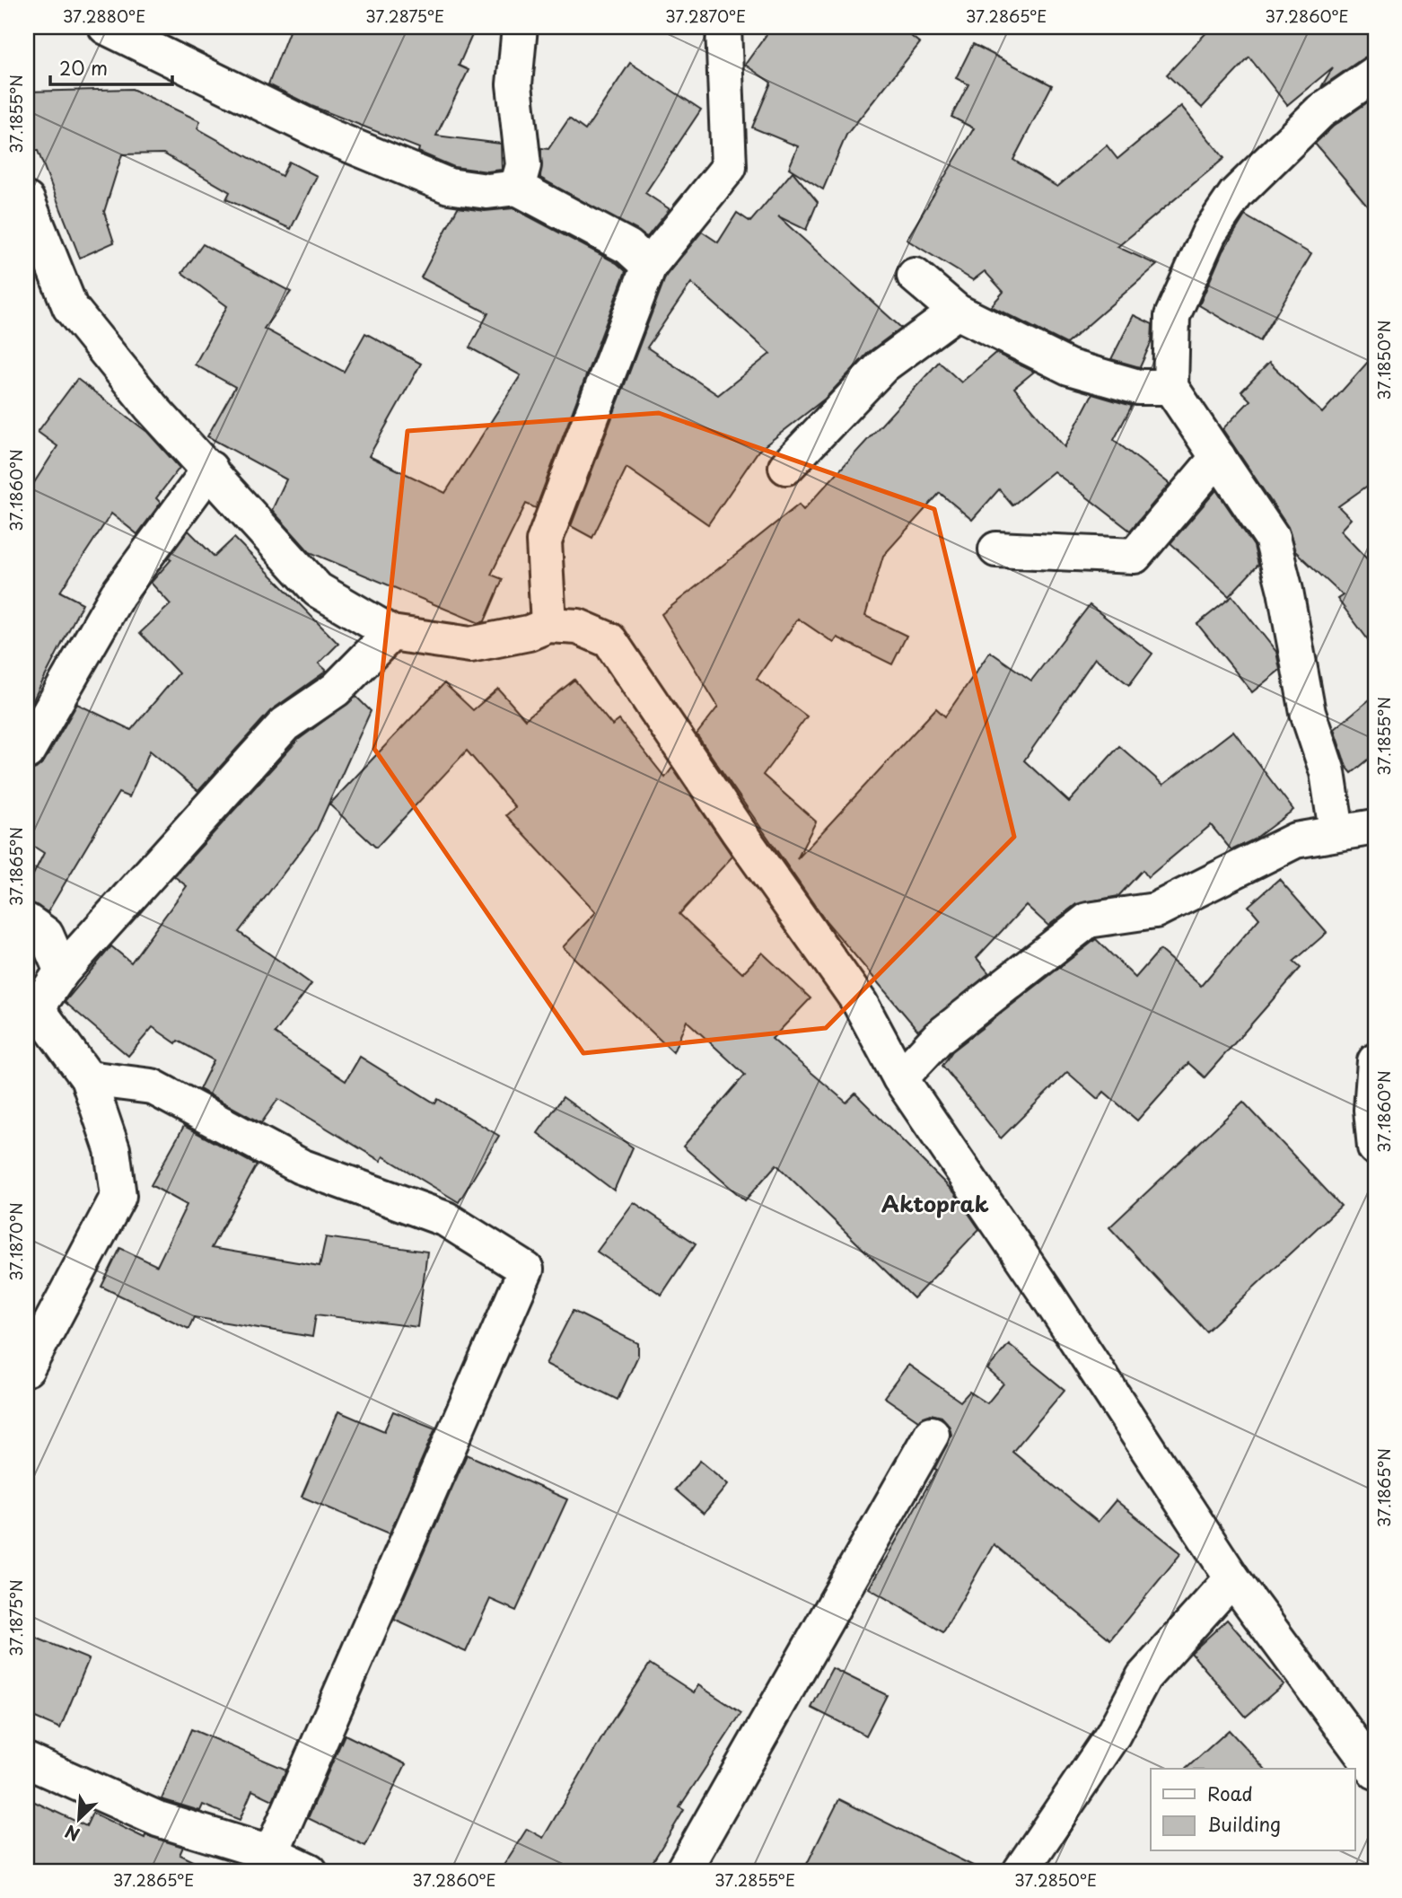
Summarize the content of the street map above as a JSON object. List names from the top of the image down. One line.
{"districts":["Aktoprak"],"legend":["Road","Building"],"scale_bar":"20 m","north":"bottom left","coordinates":["37.2880°E","37.2875°E","37.2870°E","37.2865°E","37.2860°E","37.1855°N","37.1850°N","37.1860°N","37.1865°N","37.1870°N","37.1875°N","37.2855°E","37.2850°E"]}
